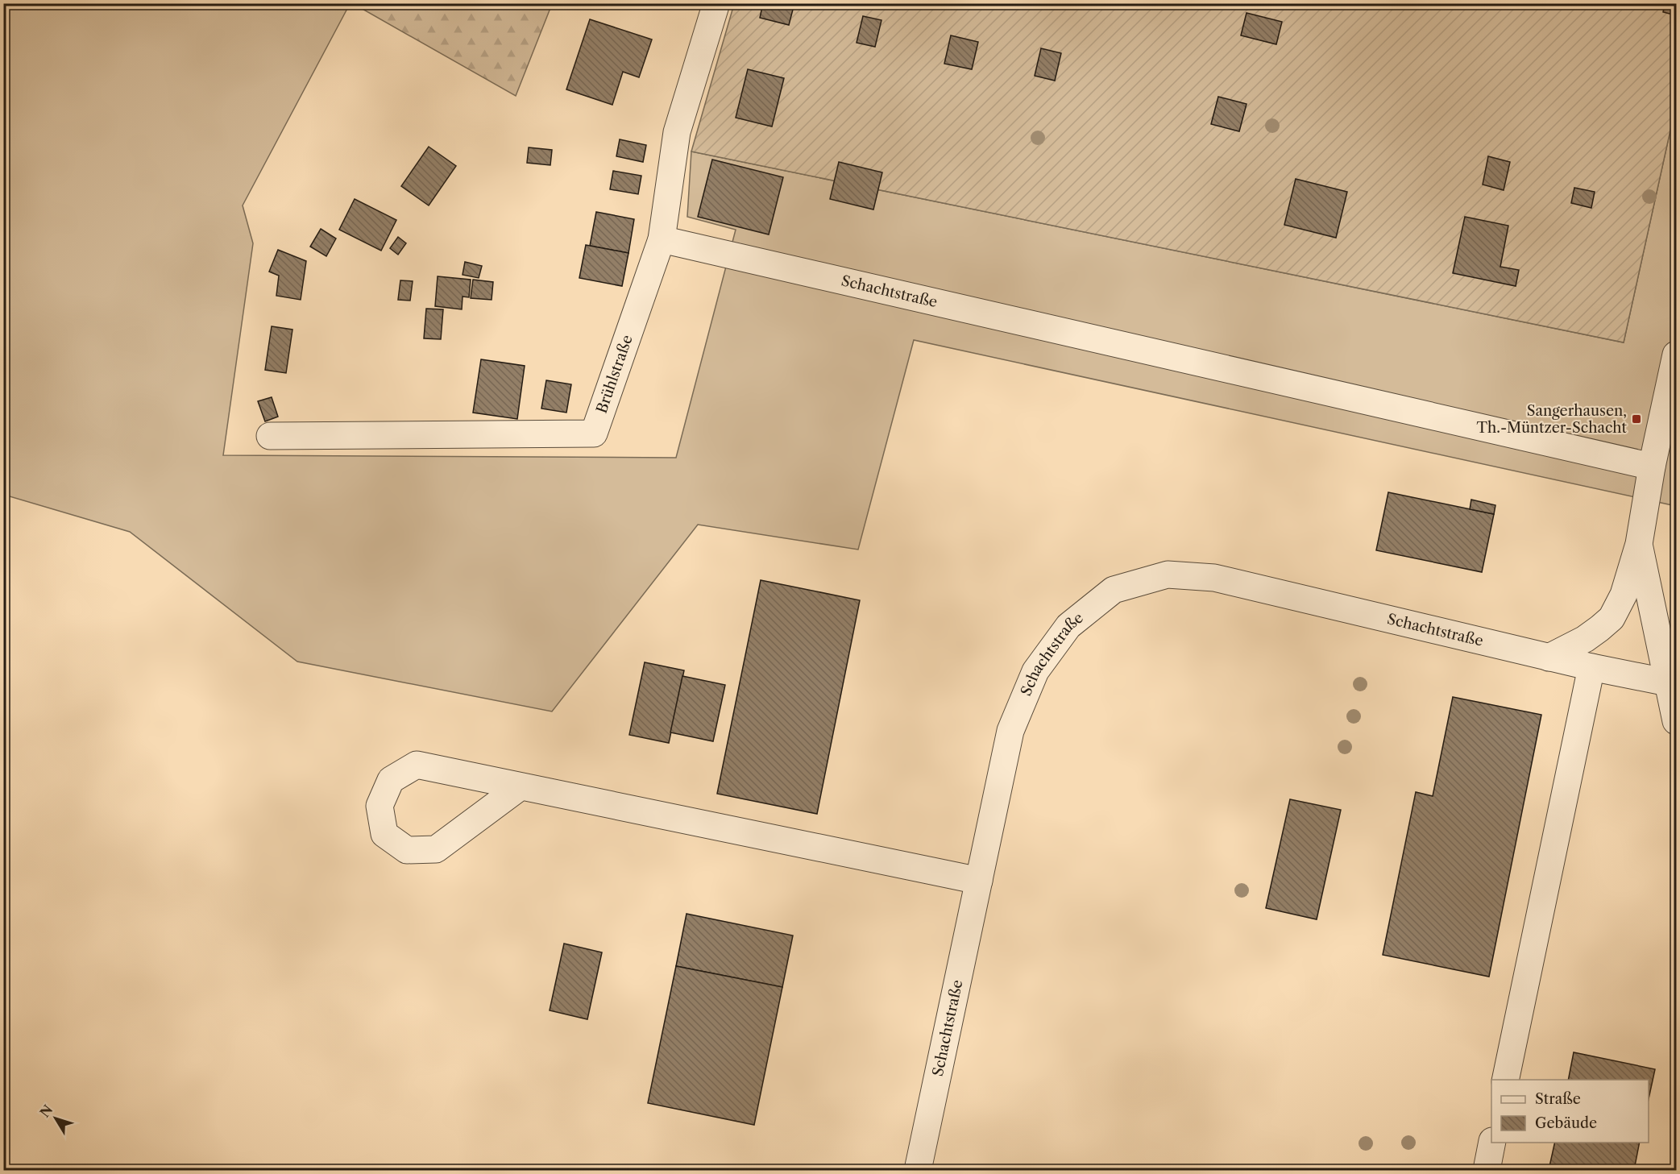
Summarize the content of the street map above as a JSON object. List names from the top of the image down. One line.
{"streets":{"street":["Schachtstraße","Brühlstraße"]},"crossings":[["Schachtstraße","Brühlstraße"]],"places":{"transit":["Sangerhausen, Th.-Müntzer-Schacht"]},"legend":["Straße","Gebäude"],"north":"top left"}
